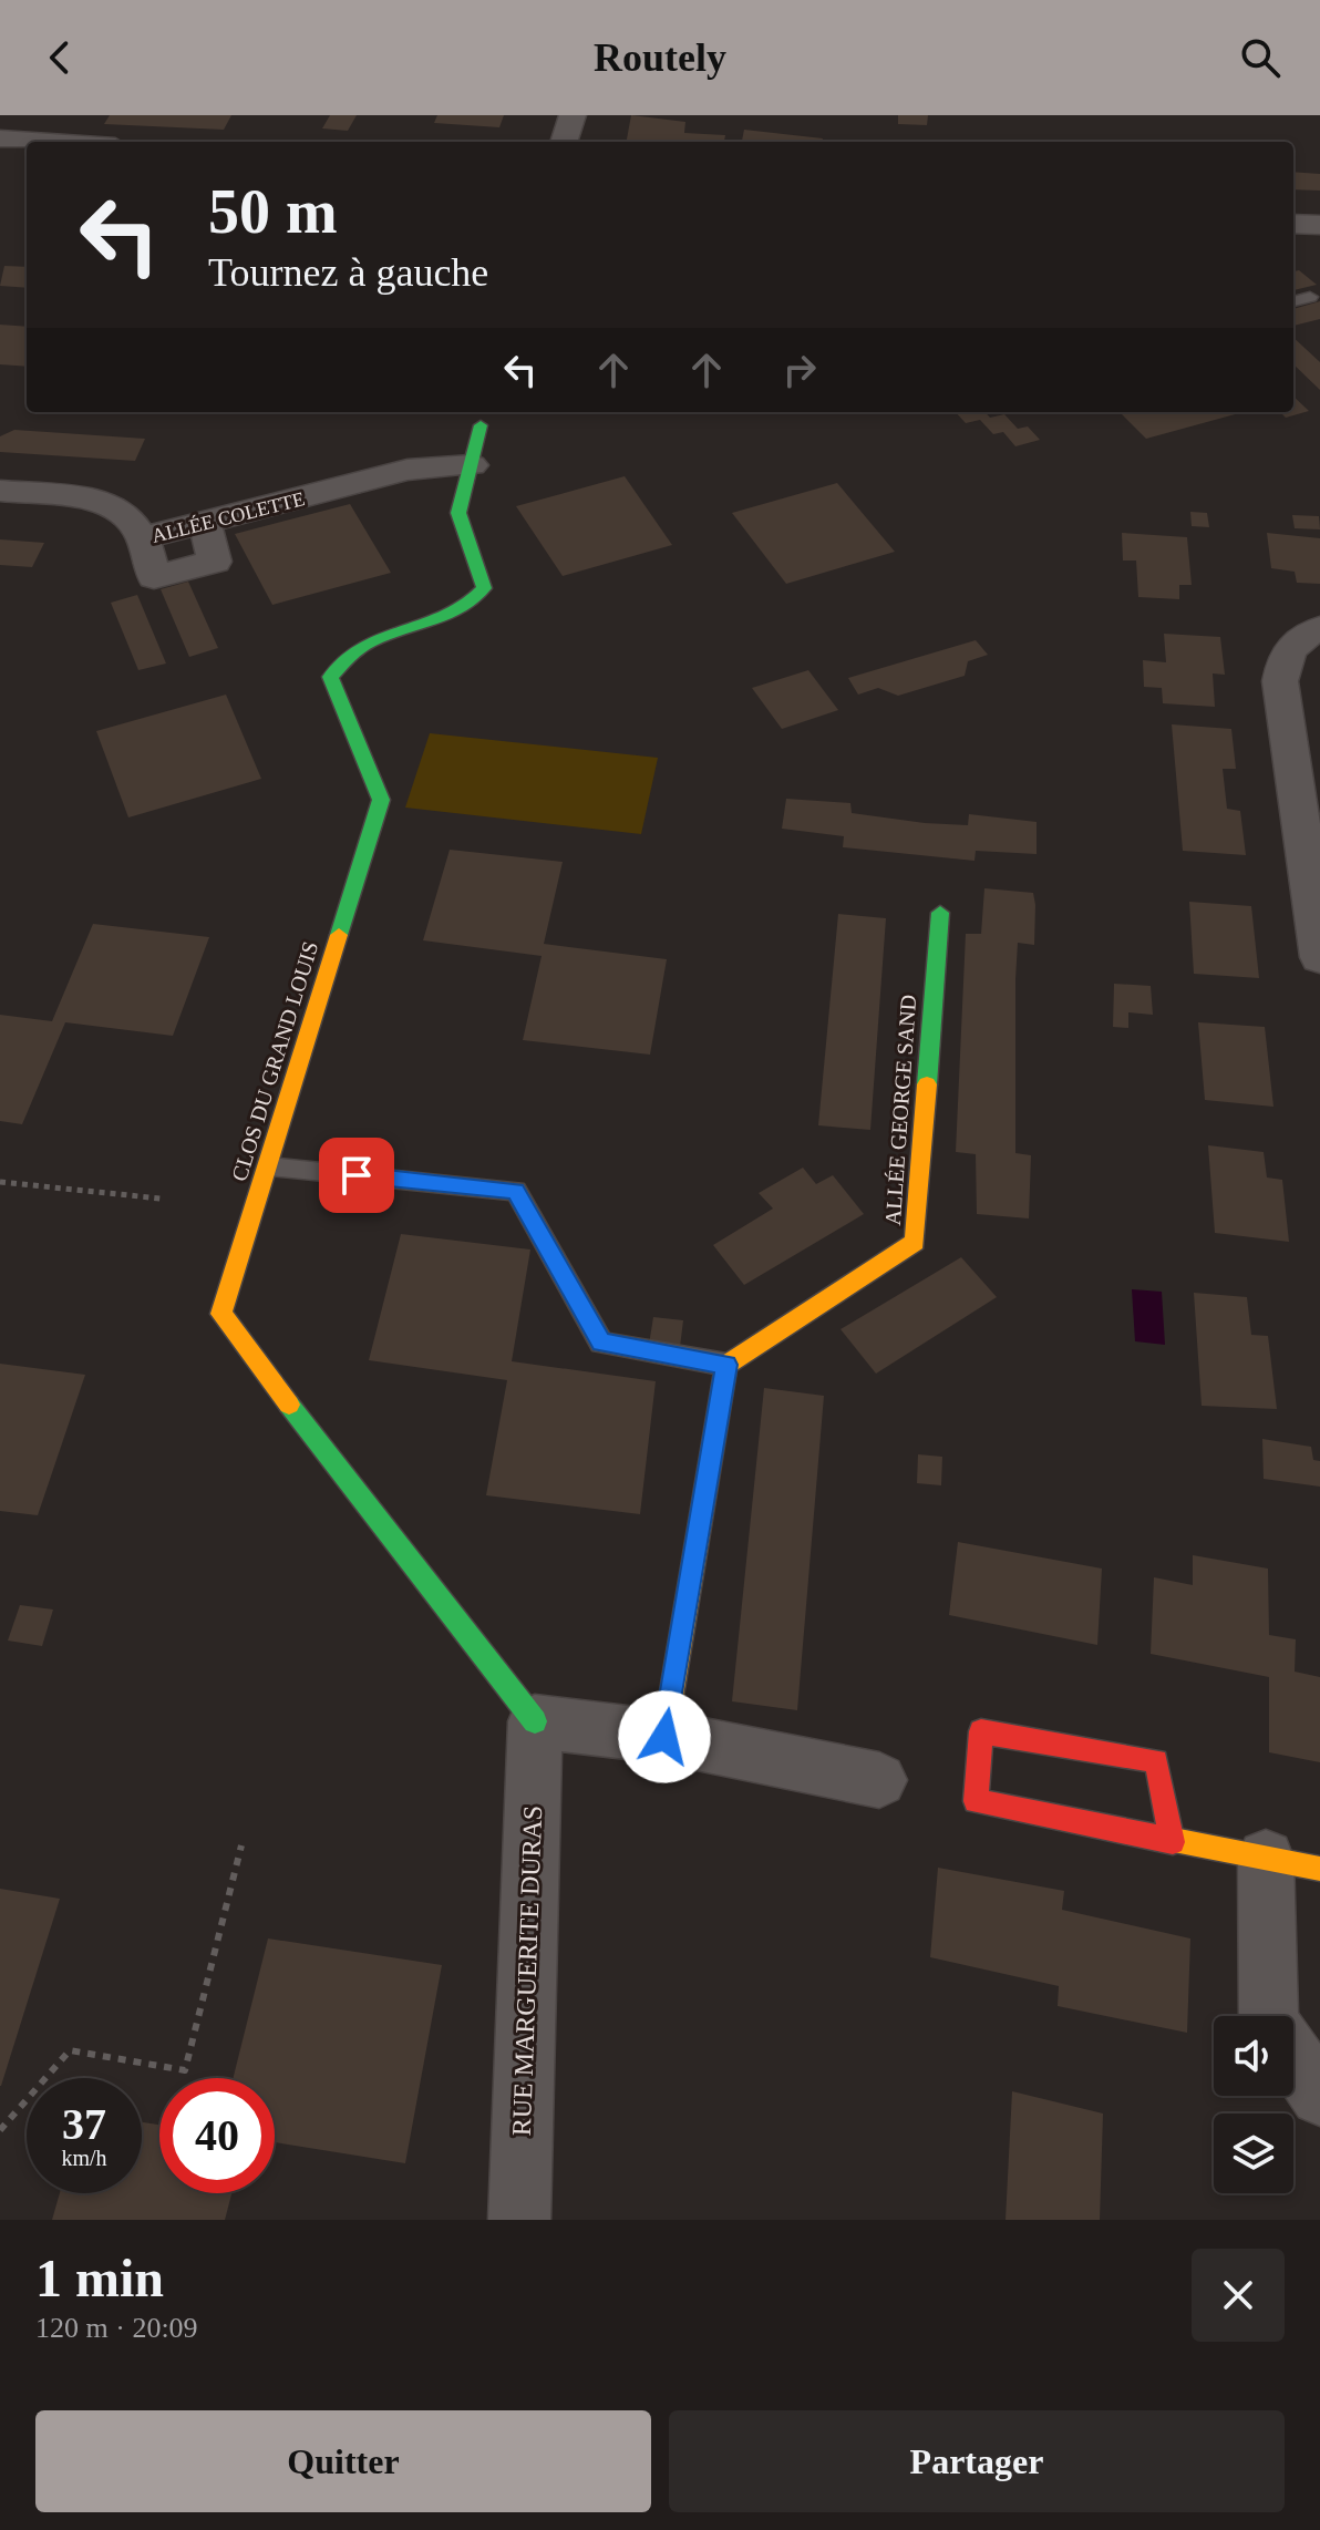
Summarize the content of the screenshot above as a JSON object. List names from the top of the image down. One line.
{"streets":{"street":["ALLÉE COLETTE","CLOS DU GRAND LOUIS","ALLÉE GEORGE SAND","RUE MARGUERITE DURAS"]},"crossings":[["ALLÉE COLETTE","CLOS DU GRAND LOUIS"],["CLOS DU GRAND LOUIS","RUE MARGUERITE DURAS"]],"page":{"header":"Routely","turn":["50 m","Tournez à gauche"],"speed":"37 km/h","limit":"40","heading":["1 min","120 m · 20:09"],"buttons":["Quitter","Partager"]}}
